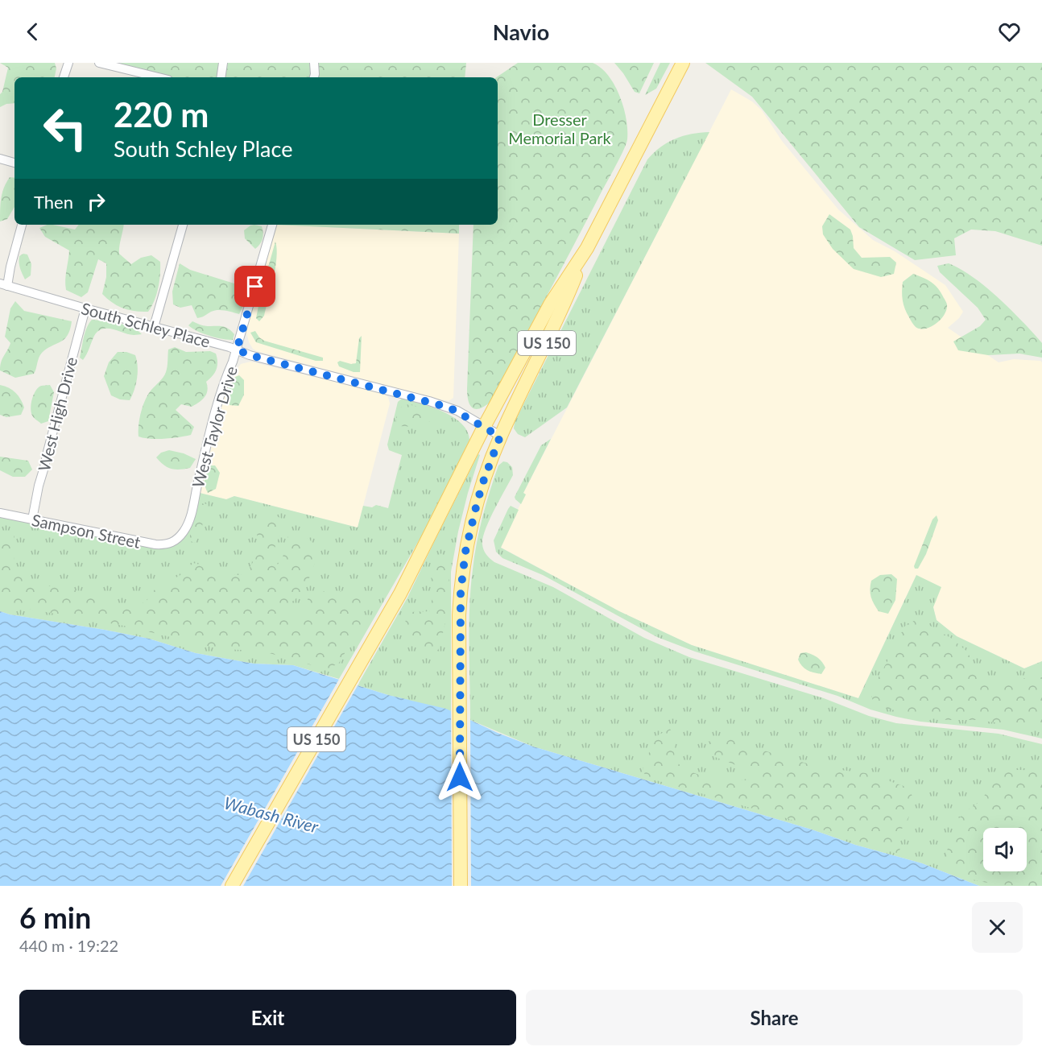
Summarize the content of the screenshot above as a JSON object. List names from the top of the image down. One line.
{"streets":{"main road":["US 150"],"street":["South Schley Place","West High Drive","West Taylor Drive","Sampson Street"]},"crossings":[["South Schley Place","US 150"],["South Schley Place","West High Drive"],["South Schley Place","West Taylor Drive"],["West High Drive","Sampson Street"],["West Taylor Drive","Sampson Street"]],"water":["Wabash River"],"parks":["Dresser Memorial Park"],"page":{"header":"Navio","turn":["220 m","South Schley Place"],"then":"Then","heading":["6 min","440 m · 19:22"],"buttons":["Exit","Share"]}}
